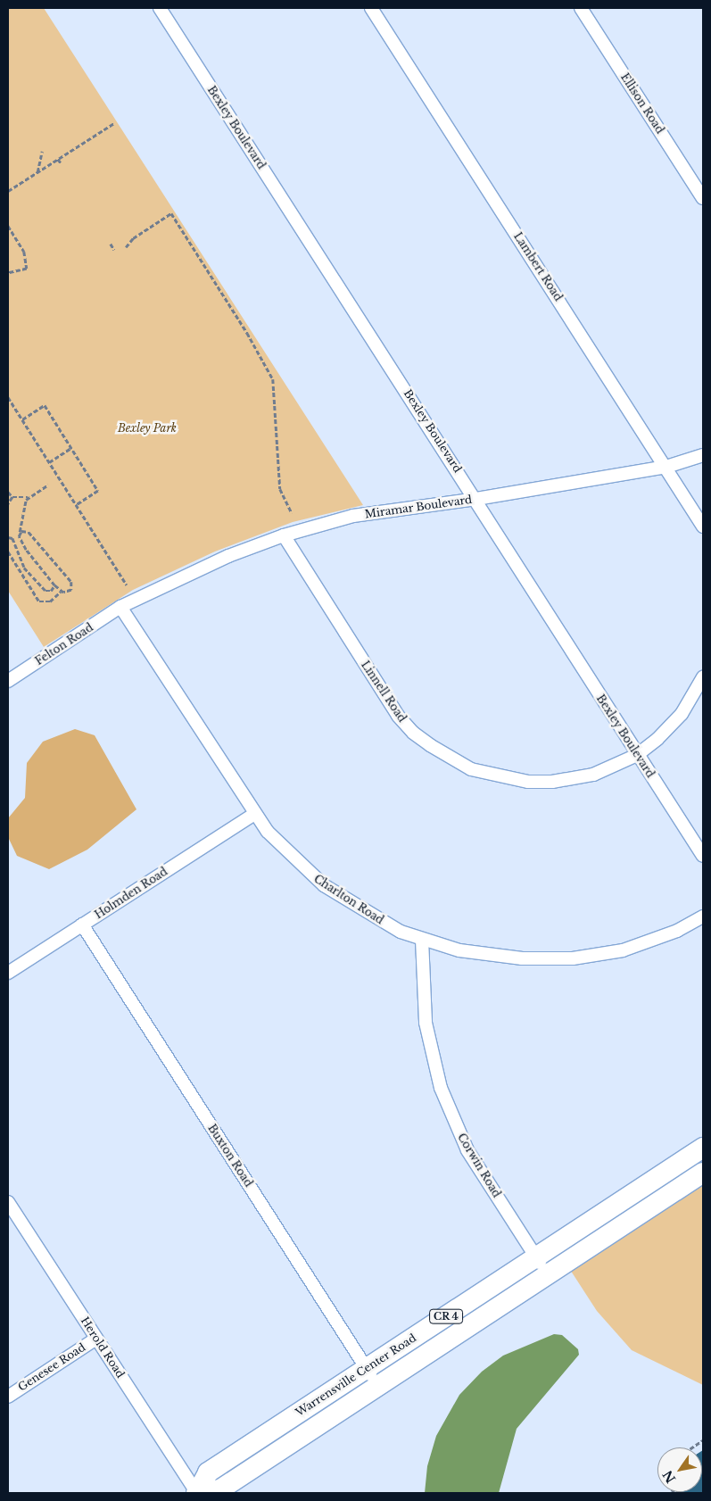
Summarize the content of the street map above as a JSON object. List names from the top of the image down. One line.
{"streets":{"main road":["CR 4","Warrensville Center Road"],"street":["Ellison Road","Bexley Boulevard","Lambert Road","Miramar Boulevard","Felton Road","Linnell Road","Holmden Road","Charlton Road","Buxton Road","Corwin Road","Herold Road","Genesee Road"]},"crossings":[["Bexley Boulevard","Miramar Boulevard"],["Bexley Boulevard","Linnell Road"],["Lambert Road","Miramar Boulevard"],["Miramar Boulevard","Felton Road"],["Miramar Boulevard","Linnell Road"],["Miramar Boulevard","Charlton Road"],["Felton Road","Charlton Road"],["Holmden Road","Charlton Road"],["Holmden Road","Buxton Road"],["Charlton Road","Corwin Road"],["Buxton Road","Warrensville Center Road"],["Corwin Road","Warrensville Center Road"],["Herold Road","Genesee Road"],["Herold Road","Warrensville Center Road"]],"parks":["Bexley Park"],"north":"bottom left"}
